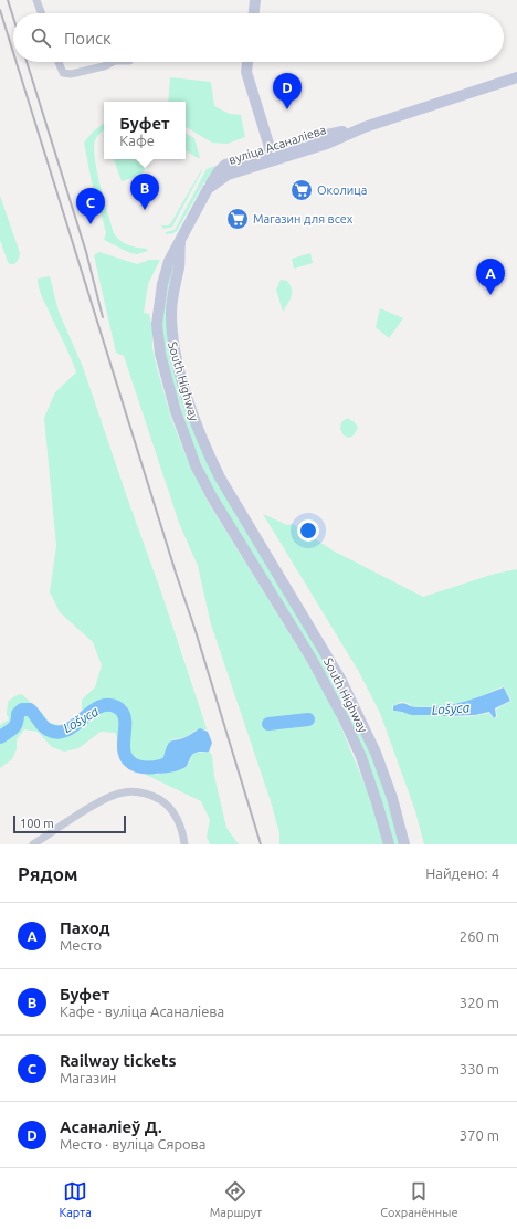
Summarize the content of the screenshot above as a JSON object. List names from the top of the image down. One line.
{"streets":{"main road":["вуліца Асаналіева","South Highway"]},"crossings":[["вуліца Асаналіева","South Highway"]],"water":["Lošyca"],"places":{"supermarket":["Околица","Магазин для всех"]},"scale_bar":"100 m","page":{"search":"Поиск","pins":["D","B","C","A"],"popup":["Буфет","Кафе"],"scale":"100 m","heading":["Рядом","Найдено: 4"],"list":[{"mark":"A","name":"Паход","note":"Место","value":"260 m"},{"mark":"B","name":"Буфет","note":"Кафе · вуліца Асаналіева","value":"320 m"},{"mark":"C","name":"Railway tickets","note":"Магазин","value":"330 m"},{"mark":"D","name":"Асаналіеў Д.","note":"Место · вуліца Сярова","value":"370 m"}],"nav":["Карта","Маршрут","Сохранённые"]}}
